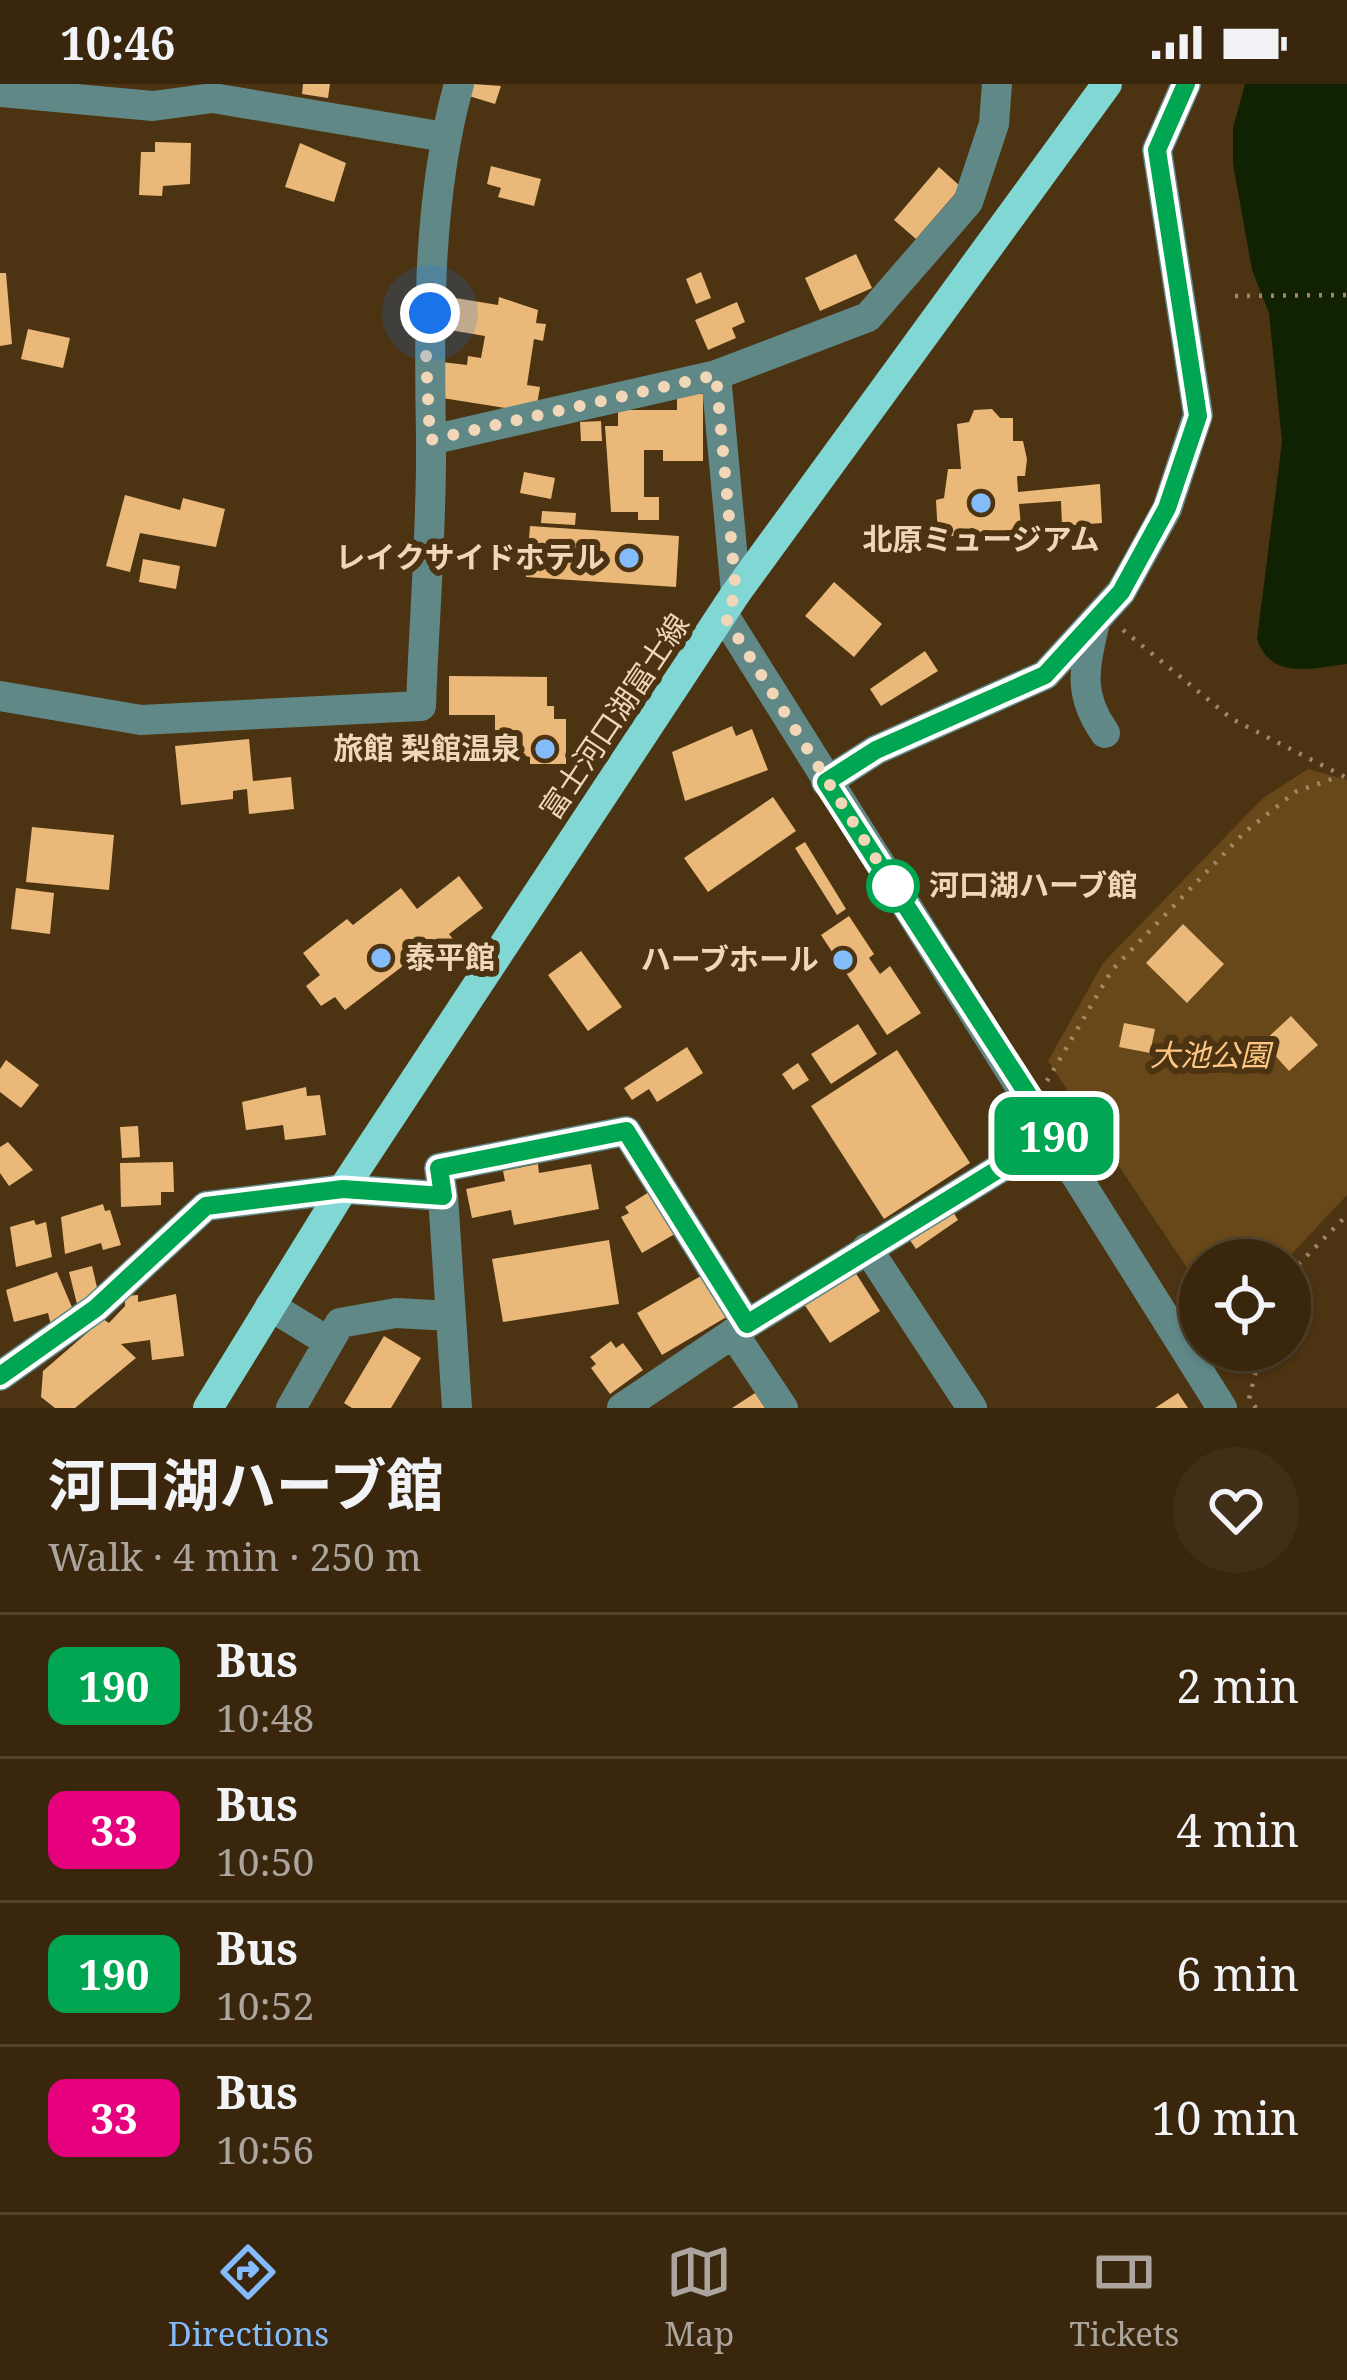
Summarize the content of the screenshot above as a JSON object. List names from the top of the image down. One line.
{"streets":{"main road":["富士河口湖富士線"]},"parks":["大池公園"],"places":["北原ミュージアム","レイクサイドホテル","旅館 梨館温泉","河口湖ハーブ館","泰平館","ハーブホール"],"lines":["bus line 190"],"page":{"status":"10:46","on_map":"190","heading":["河口湖ハーブ館","Walk · 4 min · 250 m"],"list":[{"mark":"190","name":"Bus","note":"10:48","value":"2 min"},{"mark":"33","name":"Bus","note":"10:50","value":"4 min"},{"mark":"190","name":"Bus","note":"10:52","value":"6 min"},{"mark":"33","name":"Bus","note":"10:56","value":"10 min"}],"tabs":["Directions","Map","Tickets"]}}
